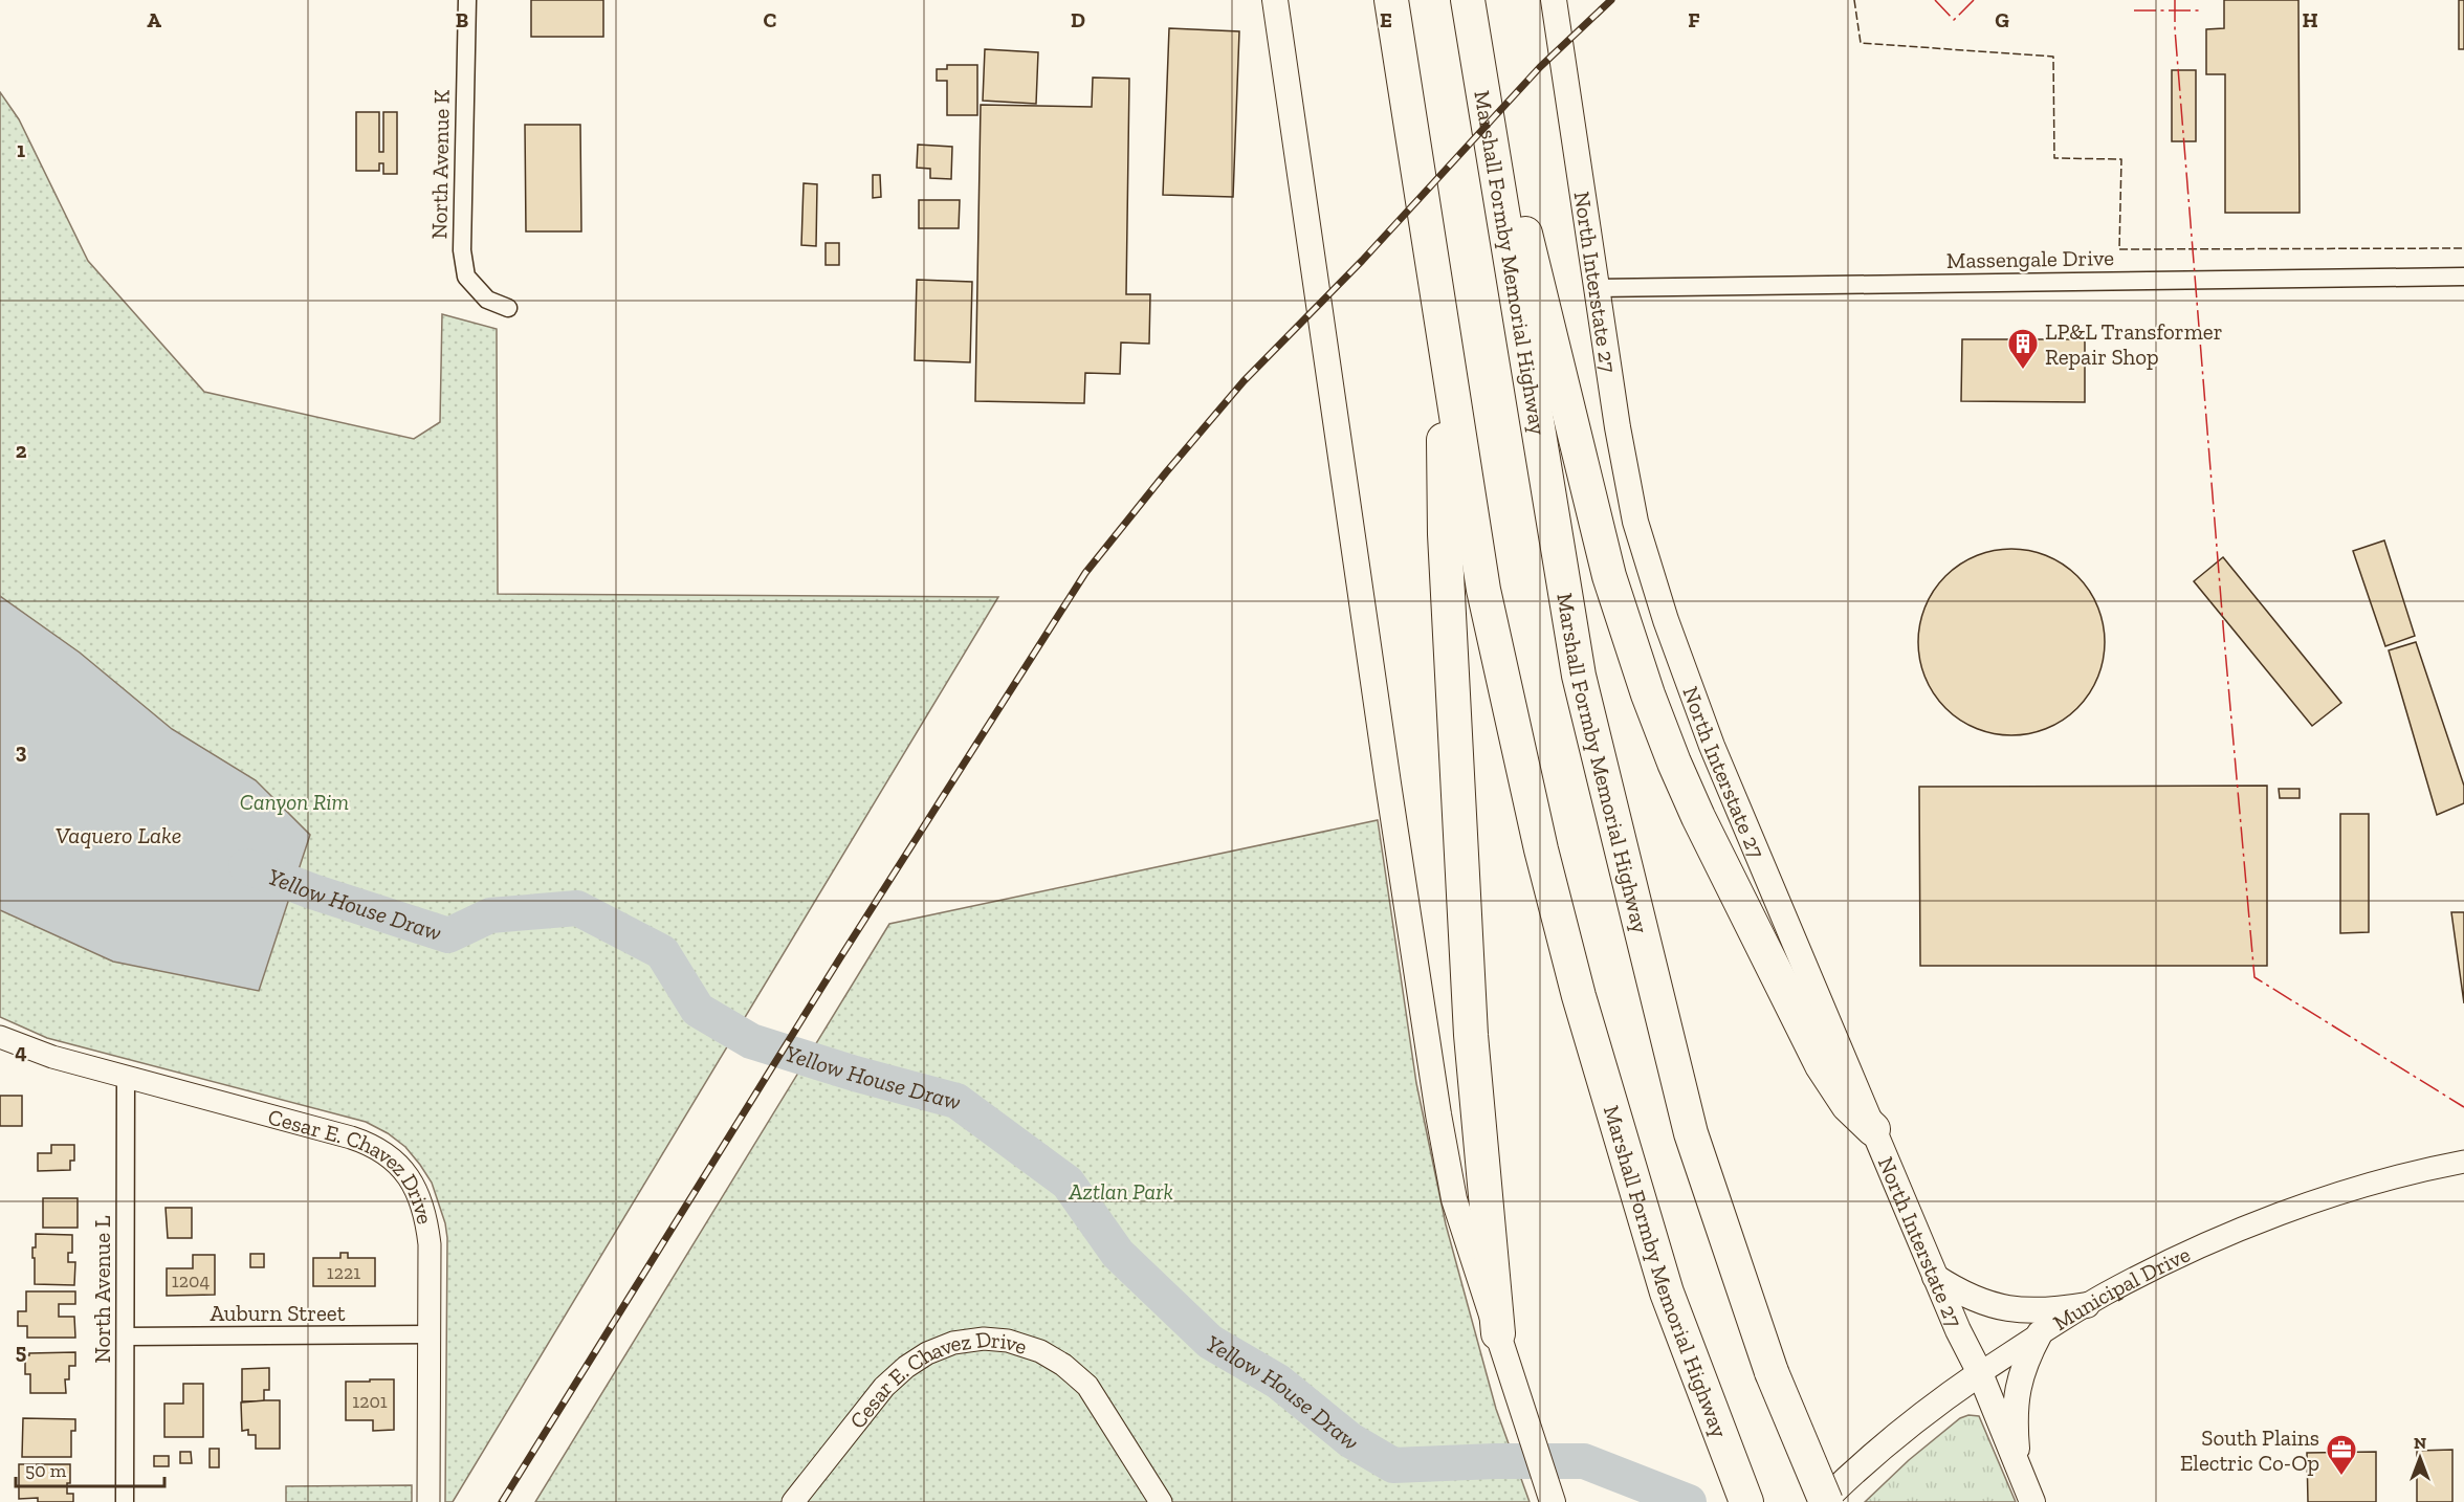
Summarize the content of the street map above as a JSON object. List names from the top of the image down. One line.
{"streets":{"highway":["Marshall Formby Memorial Highway"],"main road":["North Interstate 27","Municipal Drive"],"street":["North Avenue K","Massengale Drive","Cesar E. Chavez Drive","North Avenue L","Auburn Street"]},"crossings":[["Massengale Drive","North Interstate 27"],["Marshall Formby Memorial Highway","Municipal Drive"],["North Interstate 27","Municipal Drive"],["Cesar E. Chavez Drive","North Avenue L"],["Cesar E. Chavez Drive","Auburn Street"],["North Avenue L","Auburn Street"]],"water":["Vaquero Lake","Yellow House Draw"],"parks":["Canyon Rim","Aztlan Park"],"places":{"building":["LP&L Transformer Repair Shop"],"office":["South Plains Electric Co-Op"]},"house_numbers":["1221","1204","1201"],"scale_bar":"50 m","north":"top","grid":{"columns":["A","B","C","D","E","F","G","H"],"rows":["1","2","3","4","5"]}}
